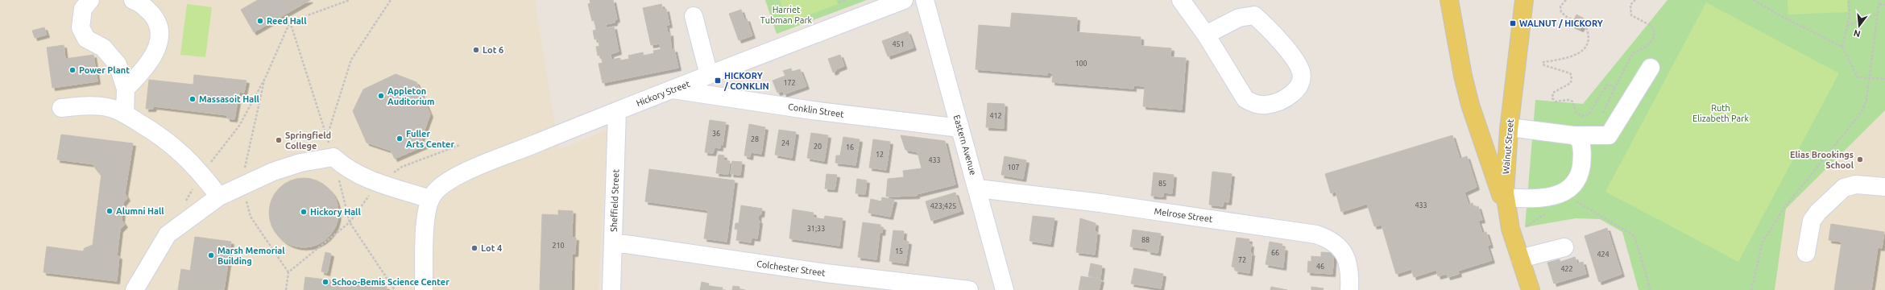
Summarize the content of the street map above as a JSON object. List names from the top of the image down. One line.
{"streets":{"main road":["Walnut Street"],"street":["Hickory Street","Conklin Street","Eastern Avenue","Sheffield Street","Melrose Street","Colchester Street"]},"crossings":[["Hickory Street","Conklin Street"],["Hickory Street","Sheffield Street"],["Conklin Street","Eastern Avenue"],["Eastern Avenue","Melrose Street"],["Sheffield Street","Colchester Street"]],"parks":["Harriet Tubman Park","Ruth Elizabeth Park"],"places":{"other":["Reed Hall","Lot 6","Power Plant","Appleton Auditorium","Massasoit Hall","Fuller Arts Center","Springfield College","Elias Brookings School","Alumni Hall","Hickory Hall","Lot 4","Marsh Memorial Building","Schoo-Bemis Science Center"],"transit":["WALNUT / HICKORY","HICKORY / CONKLIN"]},"house_numbers":["451","100","172","412","36","28","24","20","16","12","433","107","85","433","423;425","31;33","88","210","15","66","424","72","46","422"],"north":"bottom"}
